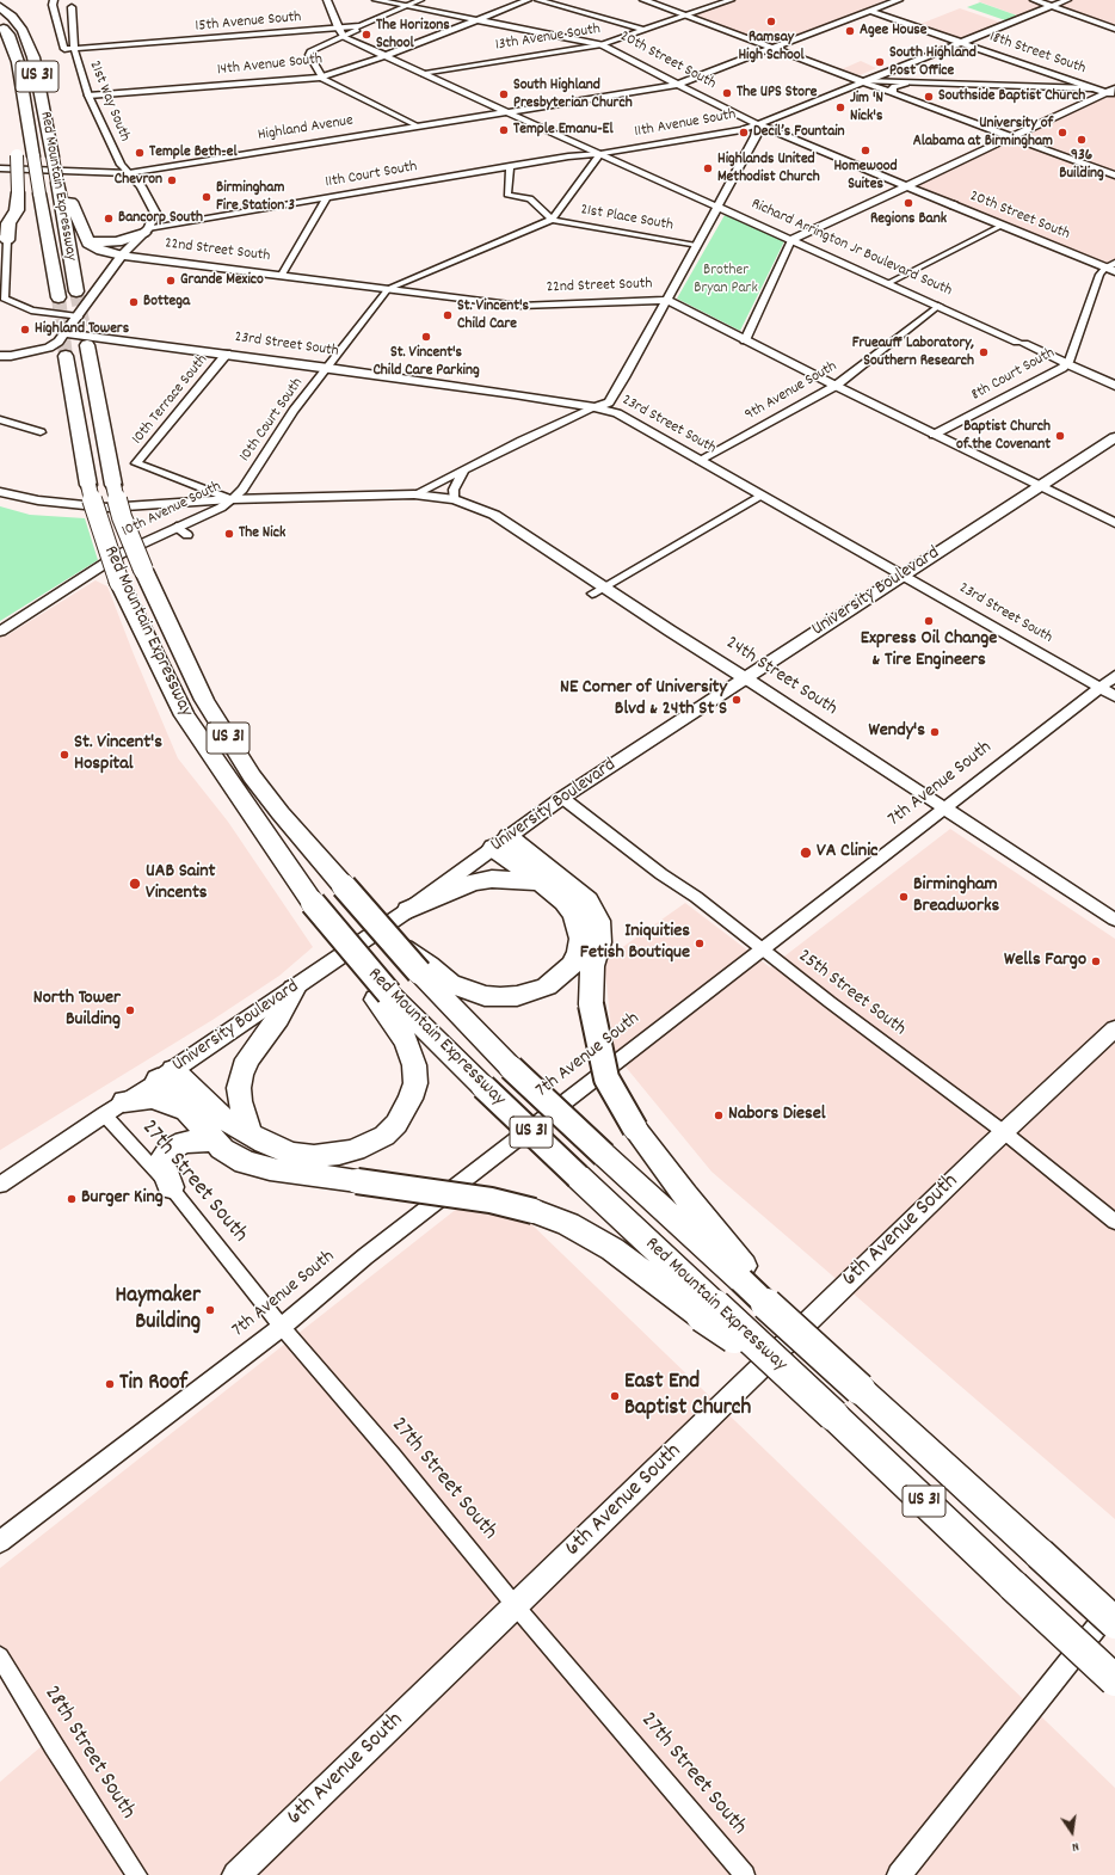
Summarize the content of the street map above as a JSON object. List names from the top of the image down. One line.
{"streets":{"highway":["US 31","Red Mountain Expressway"],"main road":["20th Street South","Richard Arrington Jr Boulevard South","10th Avenue South","University Boulevard","24th Street South","6th Avenue South"],"street":["15th Avenue South","13th Avenue South","18th Street South","14th Avenue South","21st Way South","11th Avenue South","Highland Avenue","11th Court South","21st Place South","22nd Street South","23rd Street South","8th Court South","9th Avenue South","10th Terrace South","10th Court South","7th Avenue South","25th Street South","27th Street South","28th Street South"]},"crossings":[["15th Avenue South","20th Street South"],["15th Avenue South","21st Way South"],["13th Avenue South","20th Street South"],["13th Avenue South","Richard Arrington Jr Boulevard South"],["18th Street South","11th Avenue South"],["18th Street South","Highland Avenue"],["20th Street South","14th Avenue South"],["20th Street South","11th Avenue South"],["20th Street South","Highland Avenue"],["20th Street South","8th Court South"],["14th Avenue South","21st Way South"],["14th Avenue South","Richard Arrington Jr Boulevard South"],["21st Way South","Highland Avenue"],["11th Avenue South","11th Court South"],["11th Avenue South","Richard Arrington Jr Boulevard South"],["Highland Avenue","Richard Arrington Jr Boulevard South"],["11th Court South","Richard Arrington Jr Boulevard South"],["Richard Arrington Jr Boulevard South","8th Court South"],["Richard Arrington Jr Boulevard South","9th Avenue South"],["22nd Street South","8th Court South"],["22nd Street South","9th Avenue South"],["22nd Street South","10th Court South"],["22nd Street South","University Boulevard"],["23rd Street South","9th Avenue South"],["23rd Street South","10th Terrace South"],["23rd Street South","10th Court South"],["23rd Street South","10th Avenue South"],["23rd Street South","University Boulevard"],["23rd Street South","7th Avenue South"],["10th Terrace South","10th Court South"],["10th Terrace South","10th Avenue South"],["10th Court South","10th Avenue South"],["10th Avenue South","24th Street South"],["University Boulevard","24th Street South"],["University Boulevard","25th Street South"],["University Boulevard","27th Street South"],["24th Street South","7th Avenue South"],["7th Avenue South","25th Street South"],["7th Avenue South","27th Street South"],["25th Street South","6th Avenue South"],["27th Street South","6th Avenue South"]],"parks":["Brother Bryan Park"],"places":["Ramsay High School","Agee House","The Horizons School","South Highland Post Office","The UPS Store","South Highland Presbyterian Church","Southside Baptist Church","Jim 'N Nick's","Temple Emanu-El","Decil’s Fountain","University of Alabama at Birmingham","936 Building","Homewood Suites","Temple Beth-el","Highlands United Methodist Church","Chevron","Birmingham Fire Station 3","Regions Bank","Bancorp South","Grande Mexico","Bottega","St. Vincent's Child Care","Highland Towers","St. Vincent's Child Care Parking","Frueauff Laboratory, Southern Research","Baptist Church of the Covenant","The Nick","Express Oil Change & Tire Engineers","NE Corner of University Blvd & 24th St S","Wendy's","St. Vincent's Hospital","VA Clinic","UAB Saint Vincents","Birmingham Breadworks","Iniquities Fetish Boutique","Wells Fargo","North Tower Building","Nabors Diesel","Burger King","Haymaker Building","Tin Roof","East End Baptist Church"],"north":"bottom"}
